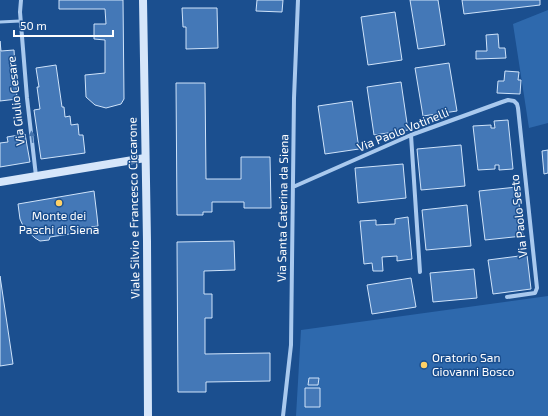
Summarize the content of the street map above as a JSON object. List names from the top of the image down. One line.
{"streets":{"street":["Via Giulio Cesare","Via Paolo Votinelli","Viale Silvio e Francesco Ciccarone","Via Santa Caterina da Siena","Via Paolo Sesto"]},"crossings":[["Via Paolo Votinelli","Via Santa Caterina da Siena"],["Via Paolo Votinelli","Via Paolo Sesto"]],"one_way":["Via Giulio Cesare"],"places":["Monte dei Paschi di Siena","Oratorio San Giovanni Bosco"],"scale_bar":"50 m"}
